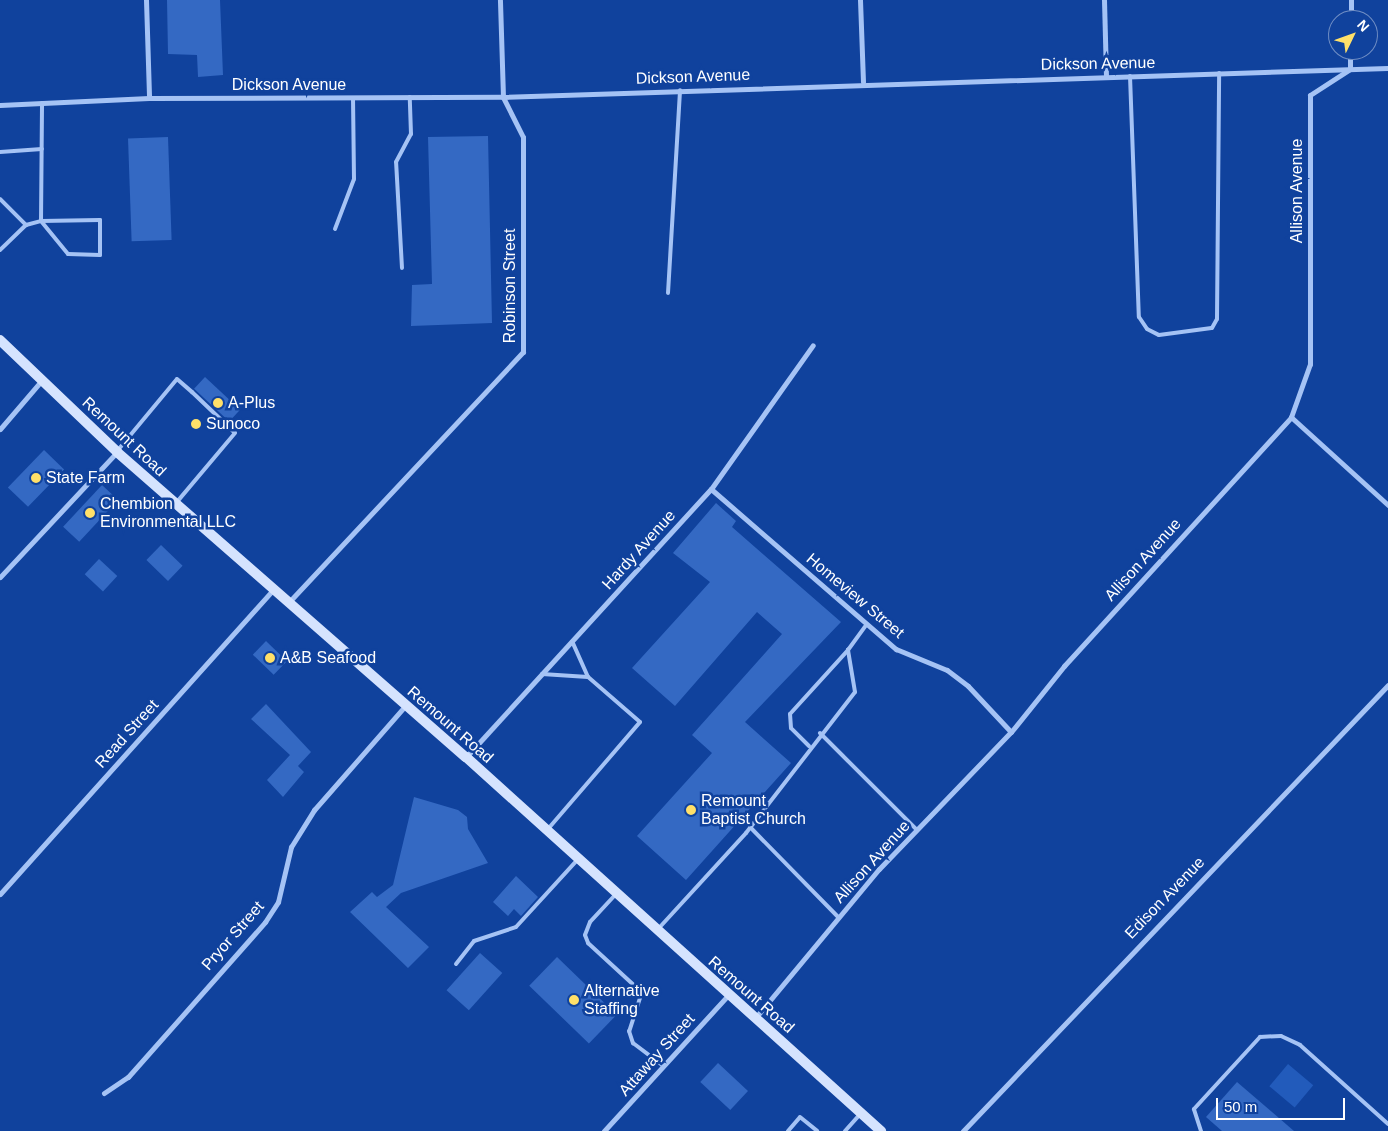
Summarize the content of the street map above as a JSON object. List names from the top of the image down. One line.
{"streets":{"main road":["Remount Road"],"street":["Dickson Avenue","Allison Avenue","Robinson Street","Hardy Avenue","Homeview Street","Read Street","Edison Avenue","Pryor Street","Attaway Street"]},"crossings":[["Dickson Avenue","Allison Avenue"],["Dickson Avenue","Robinson Street"],["Allison Avenue","Remount Road"],["Allison Avenue","Homeview Street"],["Robinson Street","Remount Road"],["Remount Road","Hardy Avenue"],["Remount Road","Read Street"],["Remount Road","Pryor Street"],["Remount Road","Attaway Street"],["Hardy Avenue","Homeview Street"]],"places":["A-Plus","Sunoco","State Farm","Chembion Environmental LLC","A&B Seafood","Remount Baptist Church","Alternative Staffing"],"scale_bar":"50 m","north":"top right"}
